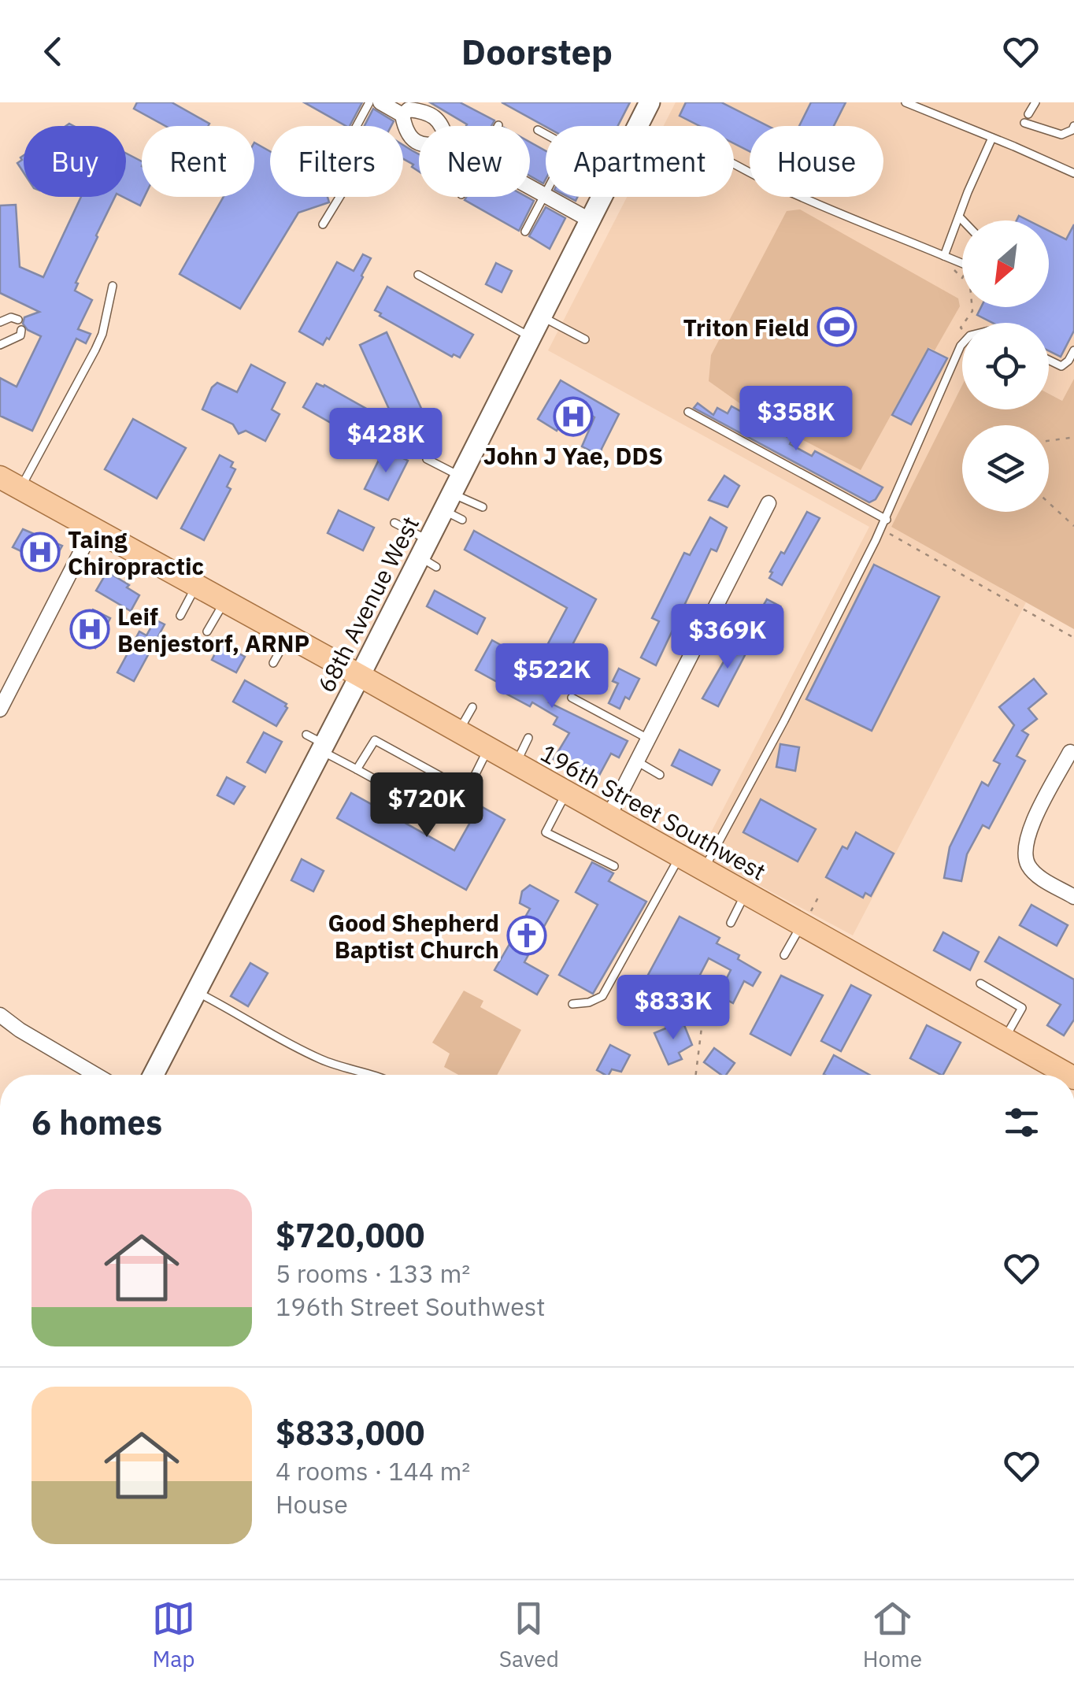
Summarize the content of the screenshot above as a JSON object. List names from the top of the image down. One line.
{"streets":{"main road":["196th Street Southwest"],"street":["68th Avenue West"]},"crossings":[["68th Avenue West","196th Street Southwest"]],"places":{"sports":["Triton Field"],"hospital":["John J Yae, DDS","Taing Chiropractic","Leif Benjestorf, ARNP"],"church":["Good Shepherd Baptist Church"]},"north":"bottom left","page":{"header":"Doorstep","chip":["Buy","Rent","Filters","New","Apartment","House"],"price":["$358K","$428K","$369K","$522K","$720K","$833K"],"heading":"6 homes","list":[{"name":"$720,000","note":"5 rooms · 133 m² · 196th Street Southwest"},{"name":"$833,000","note":"4 rooms · 144 m² · House"}],"tabs":["Map","Saved","Home"]}}
